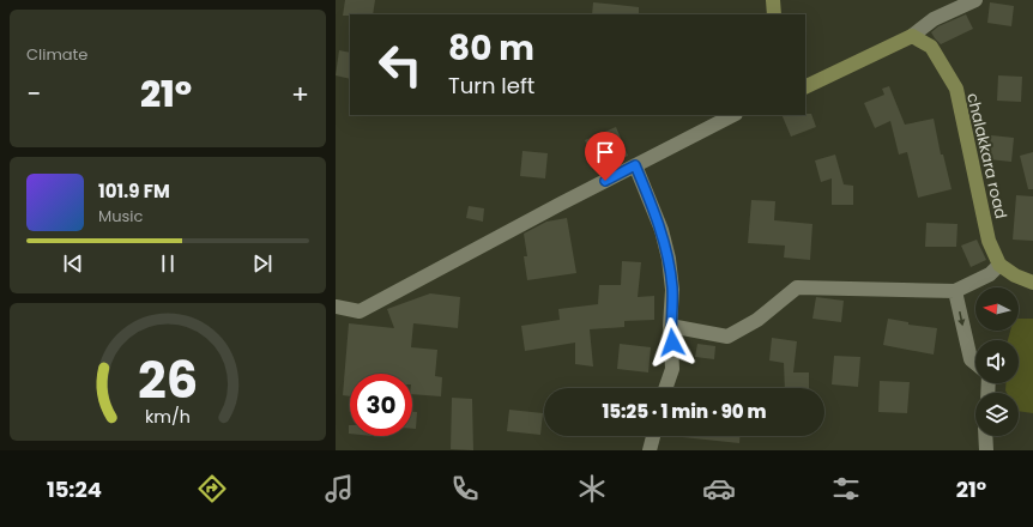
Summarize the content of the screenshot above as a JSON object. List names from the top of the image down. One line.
{"streets":{"main road":["chalakkara road"]},"north":"left","page":{"tile":"Climate","turn":["80 m","Turn left"],"heat":["−","21°","+"],"song":["101.9 FM","Music"],"limit":"30","trip":"15:25 · 1 min · 90 m","tabs":["15:24","21°"],"gauge":["26","km/h"]}}
